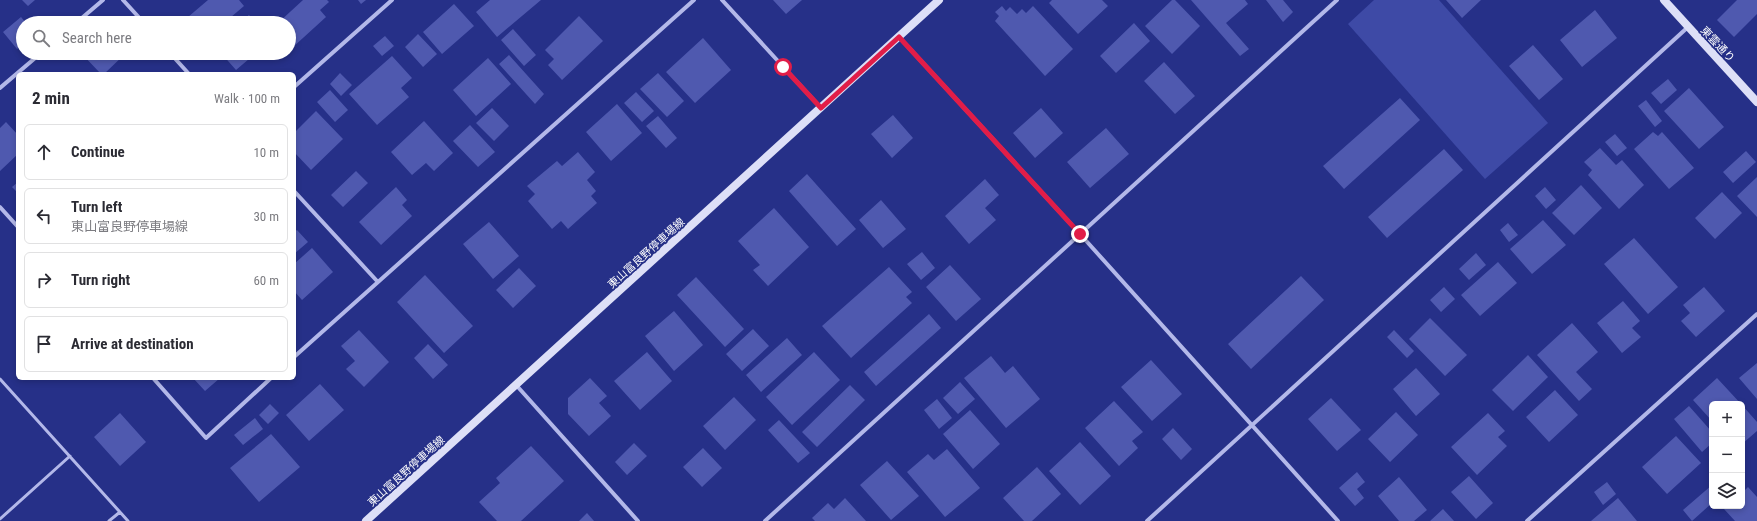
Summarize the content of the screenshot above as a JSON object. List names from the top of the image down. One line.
{"streets":{"main road":["東雲通り","東山富良野停車場線"]},"page":{"search":"Search here","heading":["2 min","Walk · 100 m"],"list":[["Continue","10 m"],["Turn left","東山富良野停車場線","30 m"],["Turn right","60 m"],"Arrive at destination"],"map_buttons":["+","−"]}}
